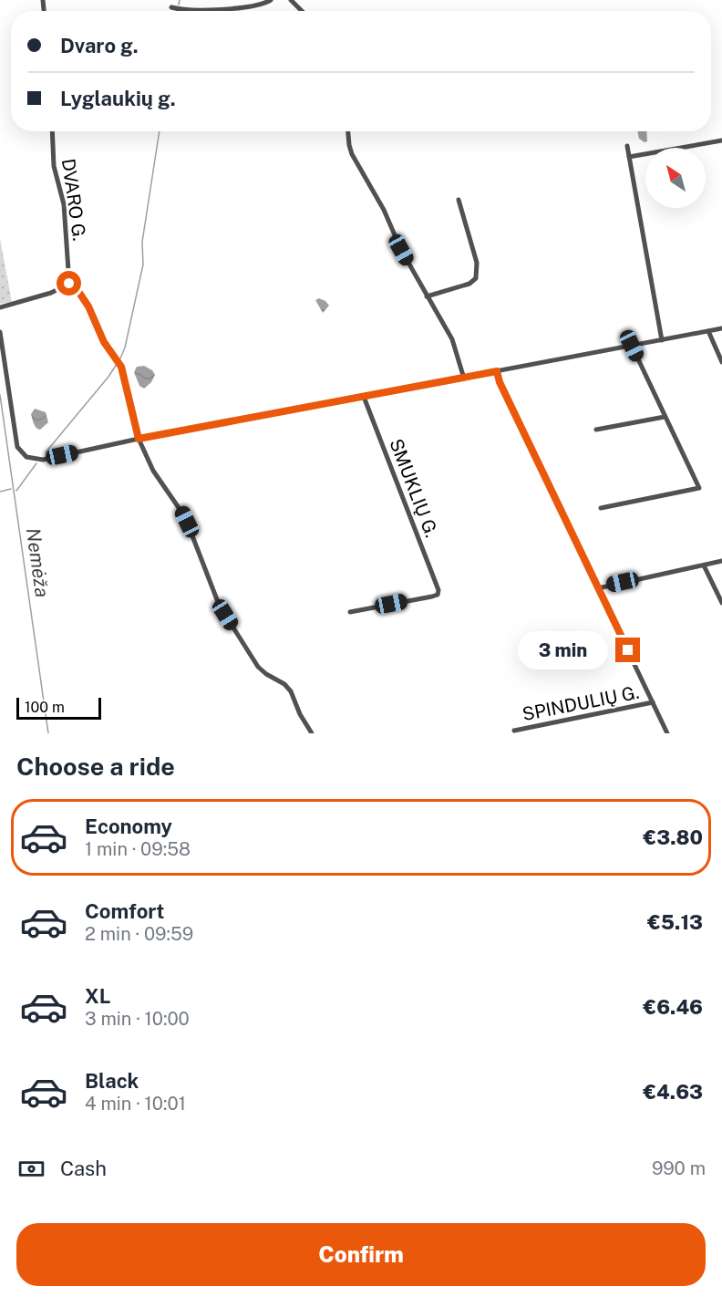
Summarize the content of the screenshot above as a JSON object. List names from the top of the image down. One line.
{"streets":{"street":["DVARO G.","SMUKLIŲ G.","SPINDULIŲ G."]},"water":["Nemėža"],"scale_bar":"100 m","north":"top left","page":{"banner":["Dvaro g.","Lyglaukių g."],"bubble":"3 min","scale":"100 m","heading":"Choose a ride","list":[{"name":"Economy","note":"1 min · 09:58","value":"€3.80"},{"name":"Comfort","note":"2 min · 09:59","value":"€5.13"},{"name":"XL","note":"3 min · 10:00","value":"€6.46"},{"name":"Black","note":"4 min · 10:01","value":"€4.63"}],"pay":["Cash","990 m"],"buttons":"Confirm"}}
